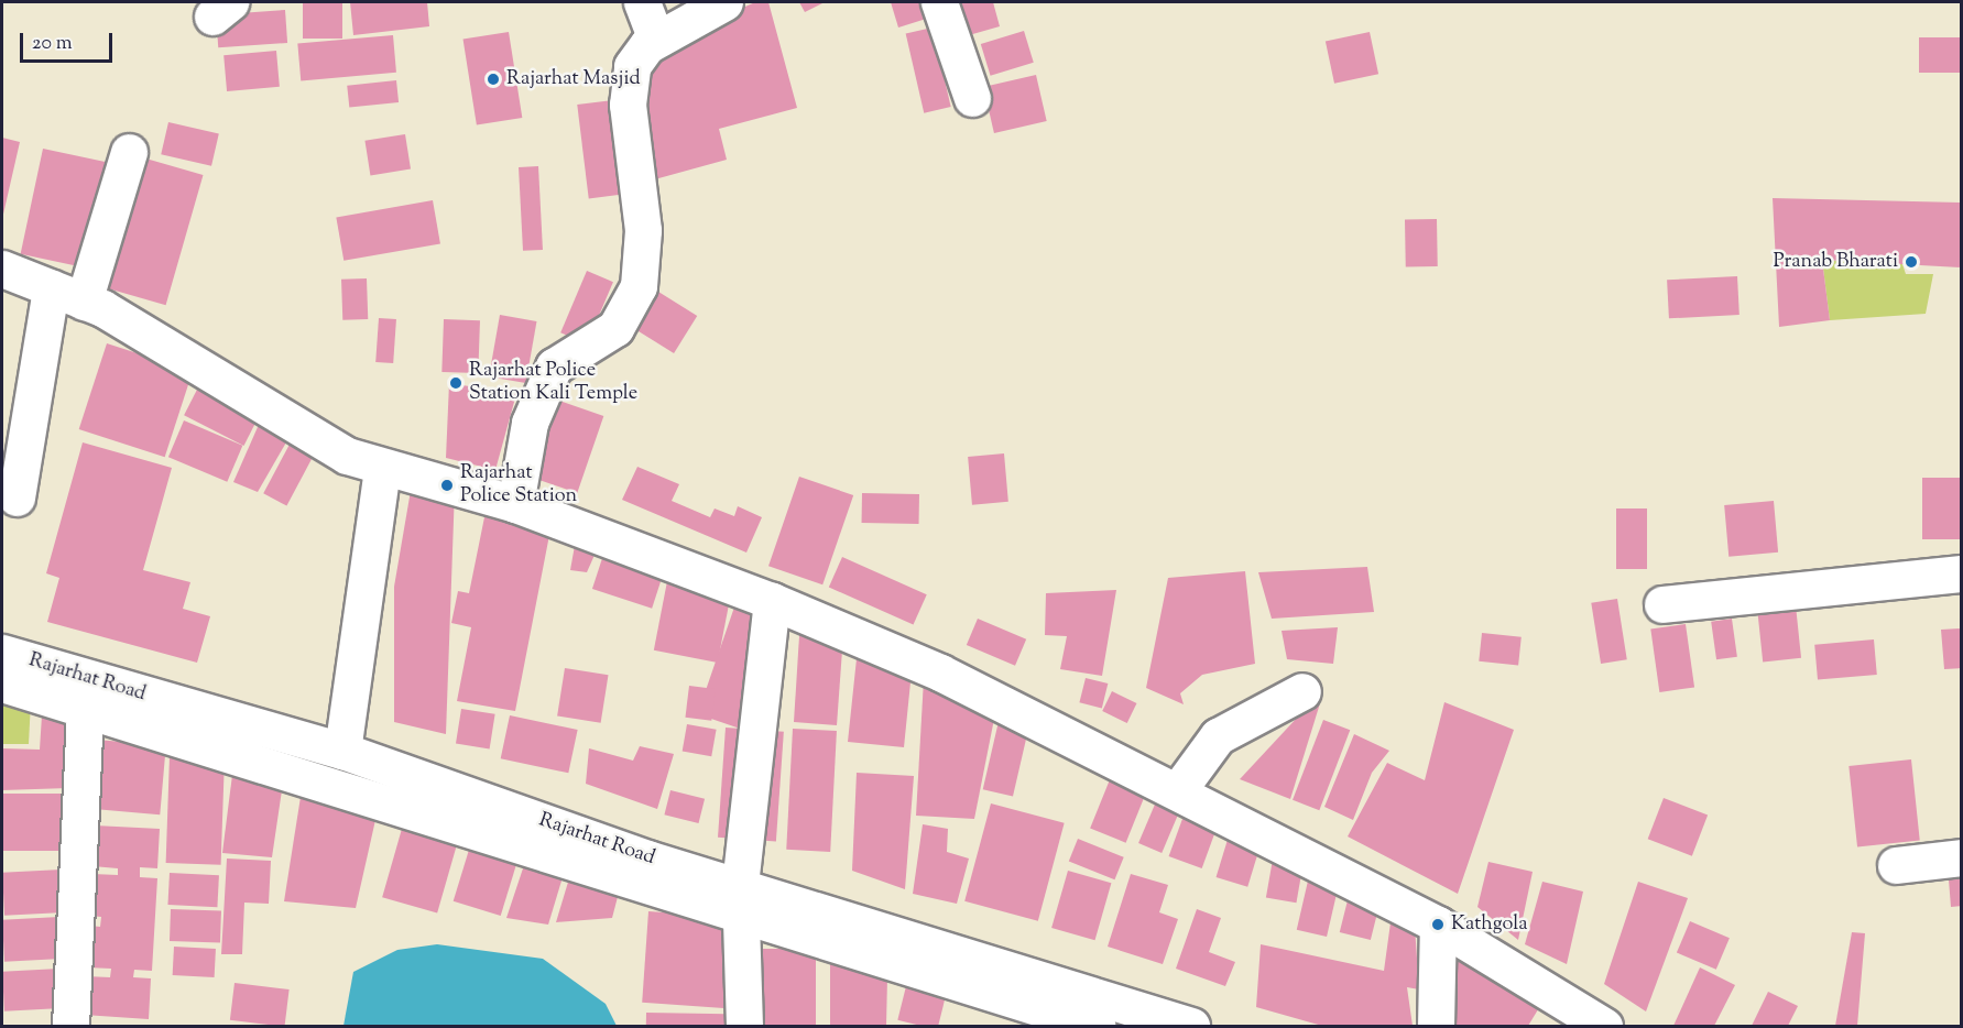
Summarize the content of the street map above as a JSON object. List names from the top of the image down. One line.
{"streets":{"street":["Rajarhat Road"]},"places":["Rajarhat Masjid","Pranab Bharati","Rajarhat Police Station Kali Temple","Rajarhat Police Station","Kathgola"],"scale_bar":"20 m"}
